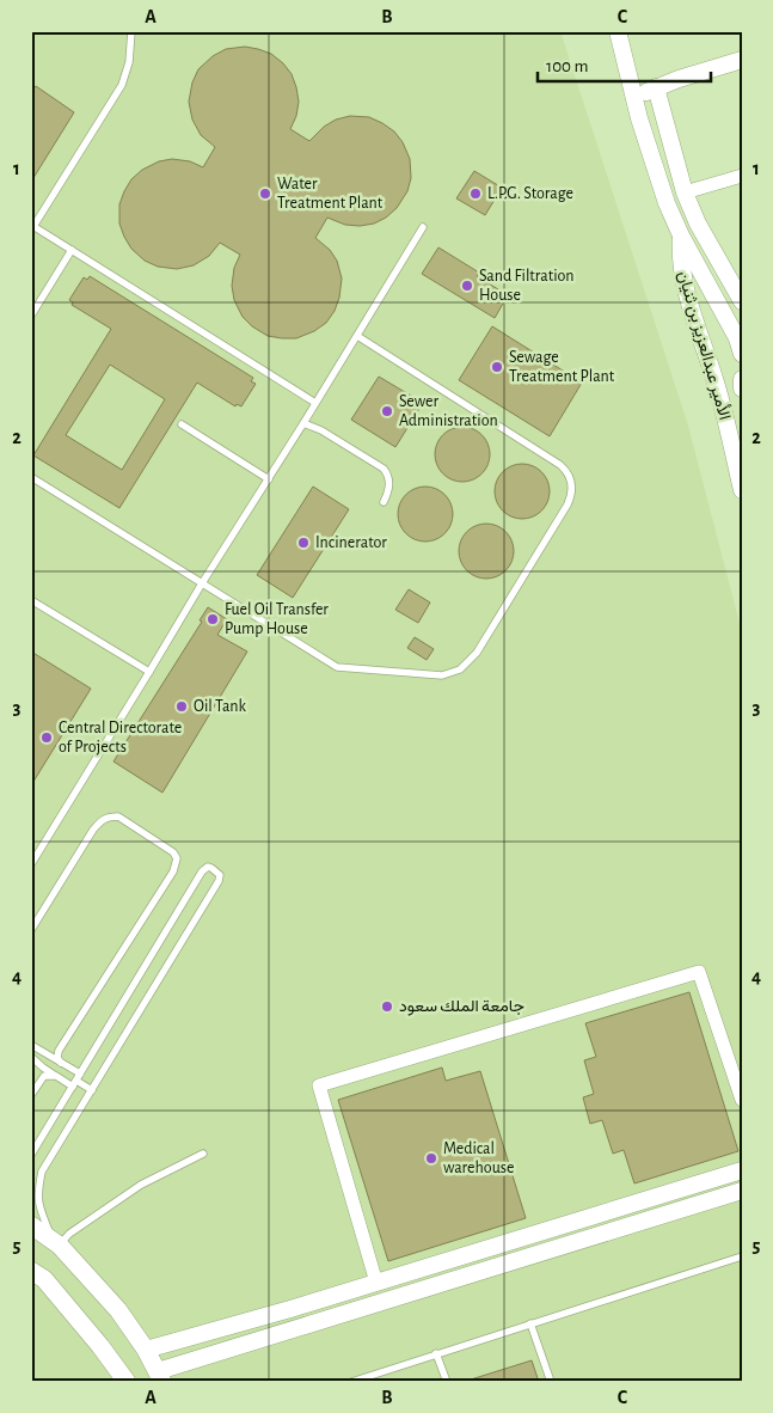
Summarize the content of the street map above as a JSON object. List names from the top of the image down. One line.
{"streets":{"street":["الأمير عبدالعزيز بن ثنيان"]},"places":["Water Treatment Plant","L.P.G. Storage","Sand Filtration House","Sewage Treatment Plant","Sewer Administration","Incinerator","Fuel Oil Transfer Pump House","Oil Tank","Central Directorate of Projects","جامعة الملك سعود","Medical warehouse"],"scale_bar":"100 m","grid":{"columns":["A","B","C"],"rows":["1","2","3","4","5"]}}
